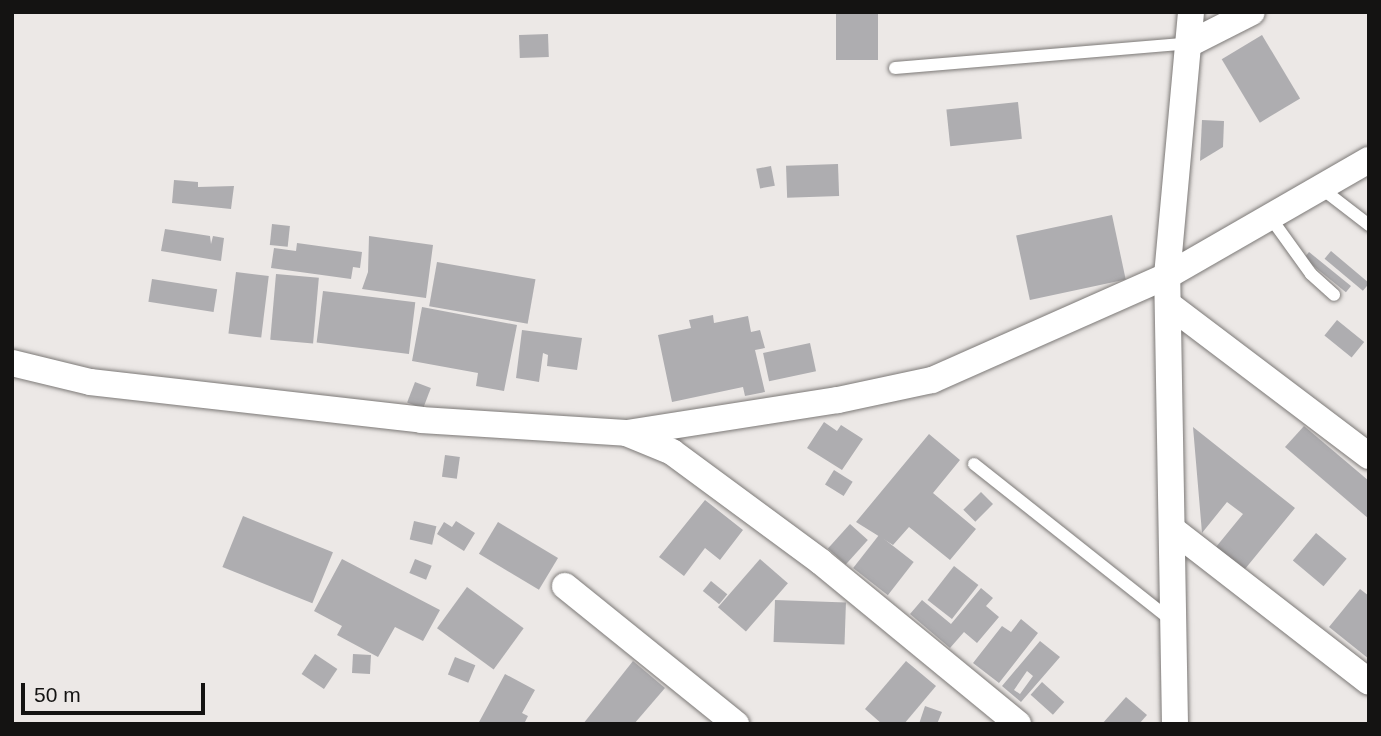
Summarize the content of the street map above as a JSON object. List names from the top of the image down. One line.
{"scale_bar":"50 m"}
